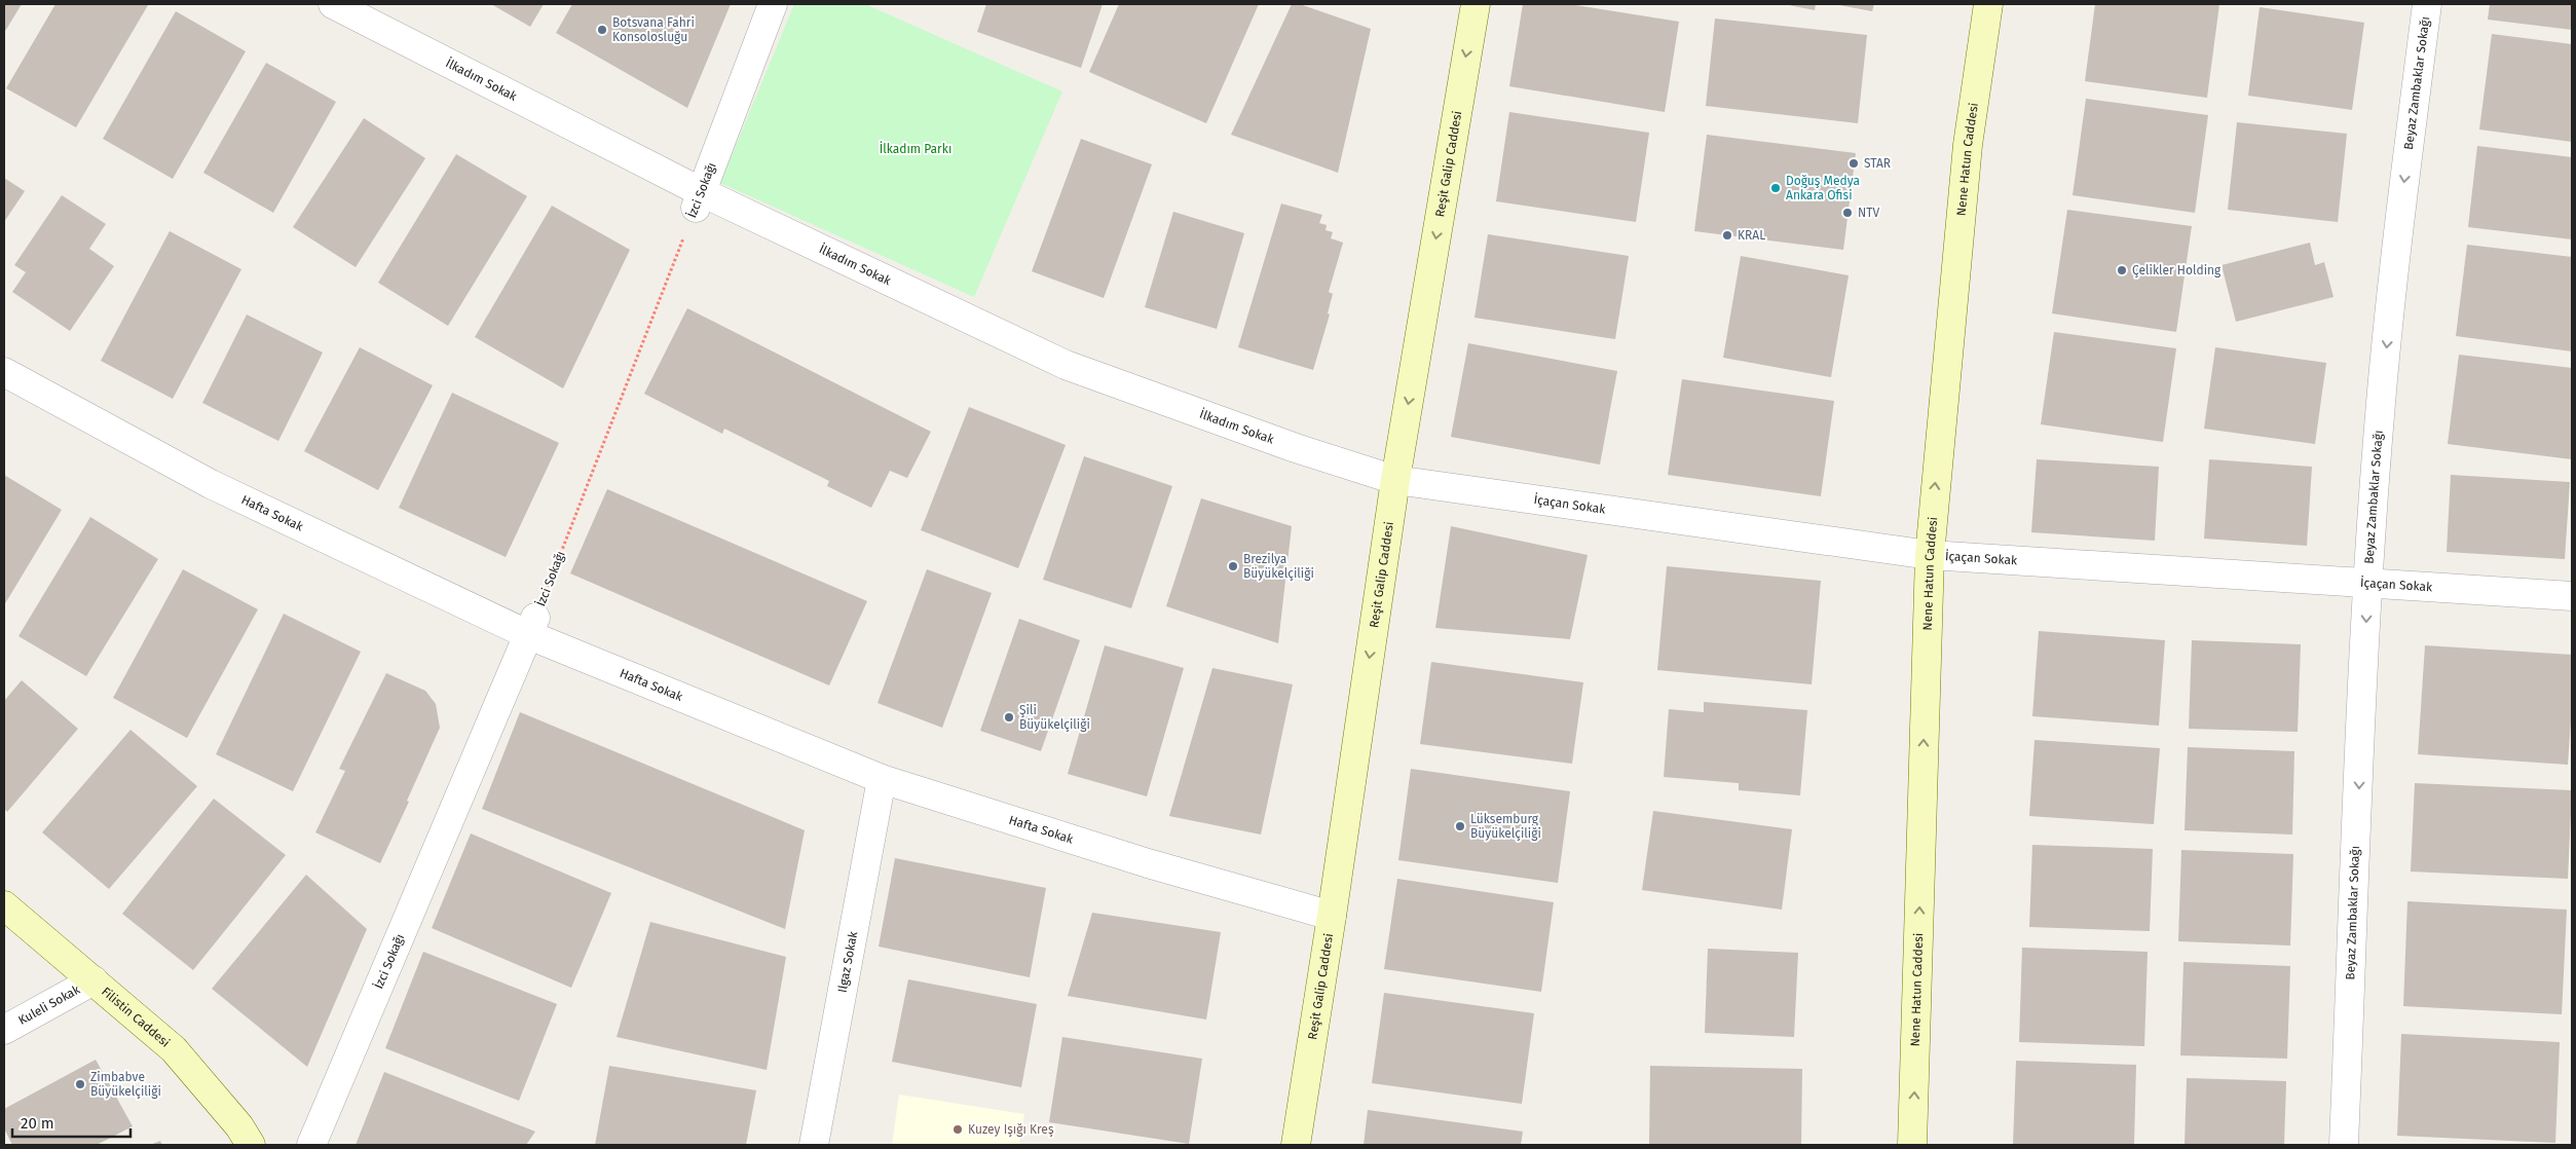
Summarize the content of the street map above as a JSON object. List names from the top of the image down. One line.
{"streets":{"main road":["Nene Hatun Caddesi","Reşit Galip Caddesi","Filistin Caddesi"],"street":["İlkadım Sokak","Beyaz Zambaklar Sokağı","İzci Sokağı","İçaçan Sokak","Hafta Sokak","Ilgaz Sokak","Kuleli Sokak"]},"crossings":[["İlkadım Sokak","Reşit Galip Caddesi"],["İlkadım Sokak","İzci Sokağı"],["İlkadım Sokak","İçaçan Sokak"],["Beyaz Zambaklar Sokağı","İçaçan Sokak"],["Nene Hatun Caddesi","İçaçan Sokak"],["Reşit Galip Caddesi","İçaçan Sokak"],["Reşit Galip Caddesi","Hafta Sokak"],["İzci Sokağı","Hafta Sokak"],["Hafta Sokak","Ilgaz Sokak"],["Kuleli Sokak","Filistin Caddesi"]],"one_way":["Beyaz Zambaklar Sokağı","Nene Hatun Caddesi","Reşit Galip Caddesi"],"parks":["İlkadım Parkı"],"places":["Botsvana Fahri Konsolosluğu","STAR","Doğuş Medya Ankara Ofisi","NTV","KRAL","Çelikler Holding","Brezilya Büyükelçiliği","Şili Büyükelçiliği","Lüksemburg Büyükelçiliği","Zimbabve Büyükelçiliği","Kuzey Işığı Kreş"],"scale_bar":"20 m"}
